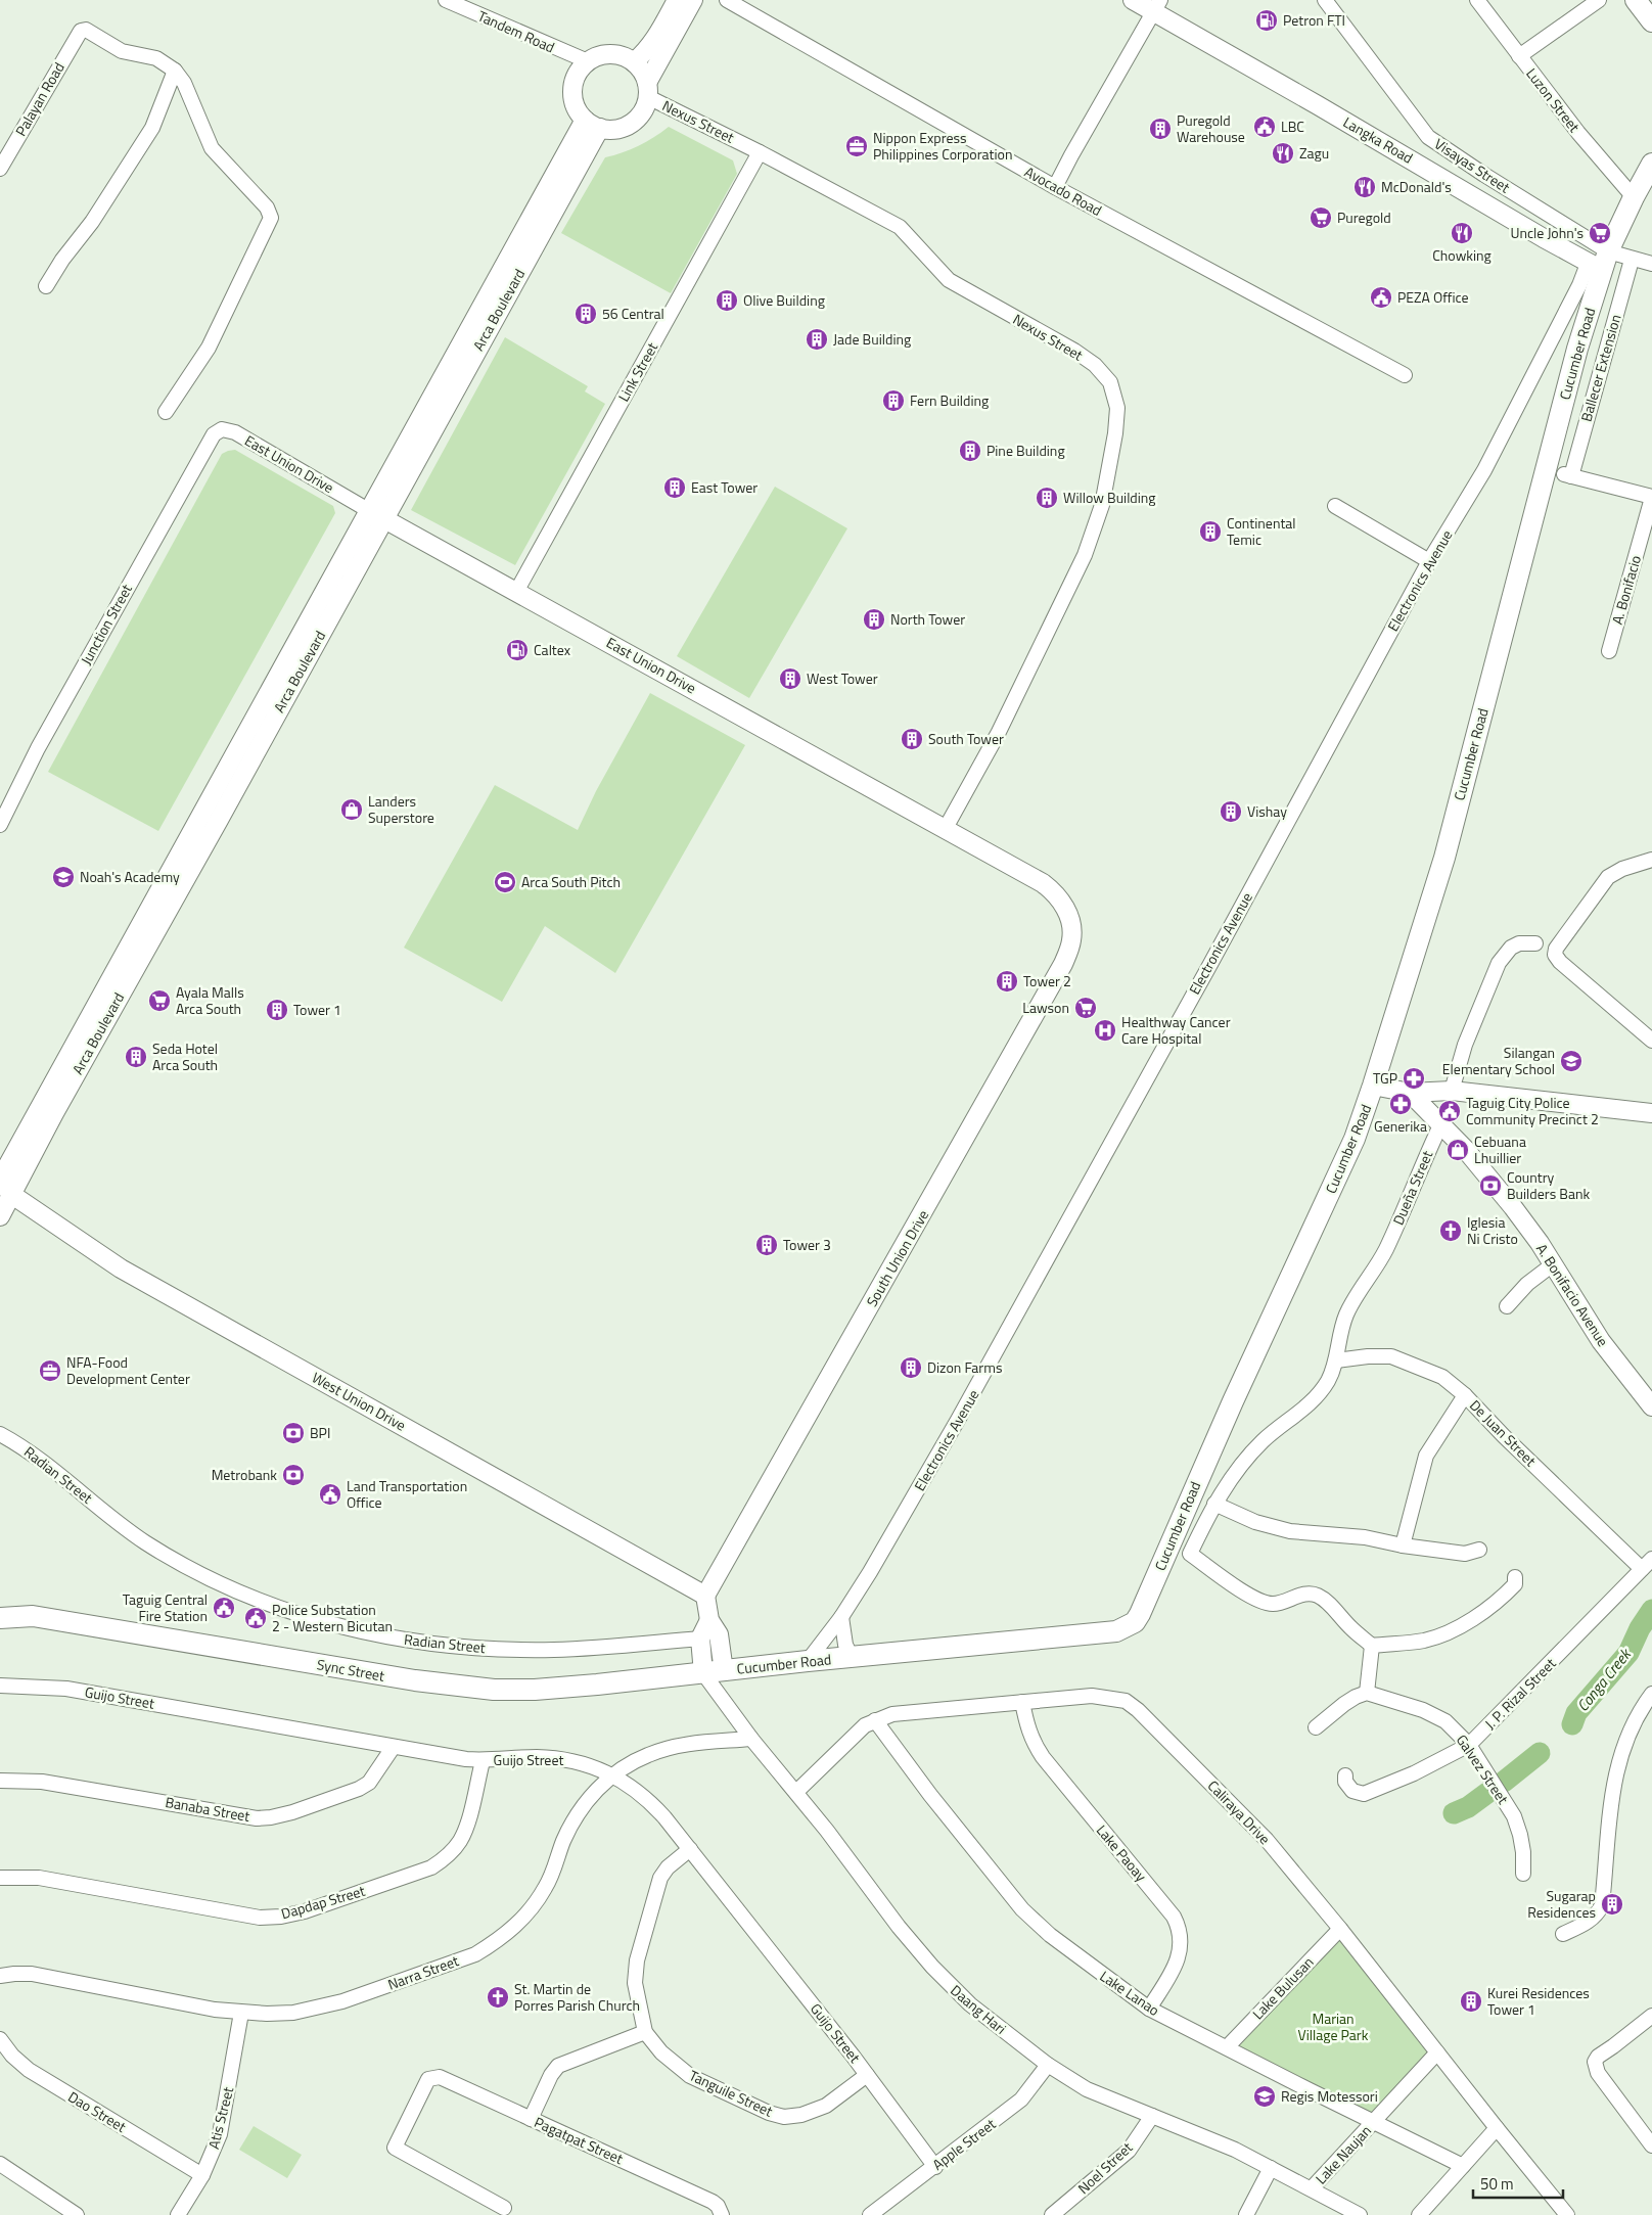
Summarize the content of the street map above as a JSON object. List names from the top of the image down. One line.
{"streets":{"main road":["Cucumber Road","Sync Street"],"street":["Tandem Road","Palayan Road","Luzon Street","Nexus Street","Langka Road","Visayas Street","Avocado Road","Arca Boulevard","Ballecer Extension","Link Street","East Union Drive","Electronics Avenue","A. Bonifacio","Junction Street","Dueña Street","South Union Drive","A. Bonifacio Avenue","West Union Drive","De Juan Street","Radian Street","J. P. Rizal Street","Guijo Street","Galvez Street","Banaba Street","Caliraya Drive","Lake Paoay","Dapdap Street","Narra Street","Lake Bulusan","Lake Lanao","Daang Hari","Tanguile Street","Dao Street","Atis Street","Pagatpat Street","Apple Street","Lake Naujan","Noel Street"]},"crossings":[["Tandem Road","Nexus Street"],["Tandem Road","Arca Boulevard"],["Luzon Street","Cucumber Road"],["Nexus Street","Arca Boulevard"],["Nexus Street","Link Street"],["Nexus Street","East Union Drive"],["Langka Road","Visayas Street"],["Langka Road","Cucumber Road"],["Langka Road","Electronics Avenue"],["Visayas Street","Cucumber Road"],["Visayas Street","Ballecer Extension"],["Visayas Street","Electronics Avenue"],["Arca Boulevard","East Union Drive"],["Arca Boulevard","West Union Drive"],["Cucumber Road","Electronics Avenue"],["Cucumber Road","Sync Street"],["Cucumber Road","Daang Hari"],["Ballecer Extension","A. Bonifacio"],["Link Street","East Union Drive"],["East Union Drive","Junction Street"],["East Union Drive","South Union Drive"],["Dueña Street","A. Bonifacio Avenue"],["Dueña Street","De Juan Street"],["South Union Drive","West Union Drive"],["De Juan Street","J. P. Rizal Street"],["Sync Street","Daang Hari"],["J. P. Rizal Street","Galvez Street"],["Guijo Street","Banaba Street"],["Guijo Street","Dapdap Street"],["Guijo Street","Narra Street"],["Guijo Street","Tanguile Street"],["Guijo Street","Apple Street"],["Caliraya Drive","Lake Paoay"],["Caliraya Drive","Lake Bulusan"],["Caliraya Drive","Lake Lanao"],["Caliraya Drive","Daang Hari"],["Caliraya Drive","Lake Naujan"],["Lake Paoay","Lake Lanao"],["Narra Street","Daang Hari"],["Narra Street","Atis Street"],["Lake Bulusan","Lake Lanao"],["Lake Lanao","Lake Naujan"],["Daang Hari","Apple Street"],["Daang Hari","Lake Naujan"],["Daang Hari","Noel Street"],["Dao Street","Atis Street"]],"water":["Conga Creek"],"parks":["Marian Village Park"],"places":{"fuel station":["Petron FTI","Caltex"],"public building":["LBC","PEZA Office","Taguig City Police Community Precinct 2","Land Transportation Office","Taguig Central Fire Station","Police Substation 2 - Western Bicutan"],"building":["Puregold Warehouse","Olive Building","56 Central","Jade Building","Fern Building","Pine Building","East Tower","Willow Building","Continental Temic","North Tower","West Tower","South Tower","Vishay","Tower 2","Tower 1","Seda Hotel Arca South","Tower 3","Dizon Farms","Sugarap Residences","Kurei Residences Tower 1"],"office":["Nippon Express Philippines Corporation","NFA-Food Development Center"],"restaurant":["Zagu","McDonald's","Chowking"],"supermarket":["Puregold","Uncle John's","Ayala Malls Arca South","Lawson"],"shop":["Landers Superstore","Cebuana Lhuillier"],"school or university":["Noah's Academy","Silangan Elementary School","Regis Motessori"],"sports":["Arca South Pitch"],"hospital":["Healthway Cancer Care Hospital"],"pharmacy":["TGP","Generika"],"bank":["Country Builders Bank","BPI","Metrobank"],"church":["Iglesia Ni Cristo","St. Martin de Porres Parish Church"]},"scale_bar":"50 m"}
